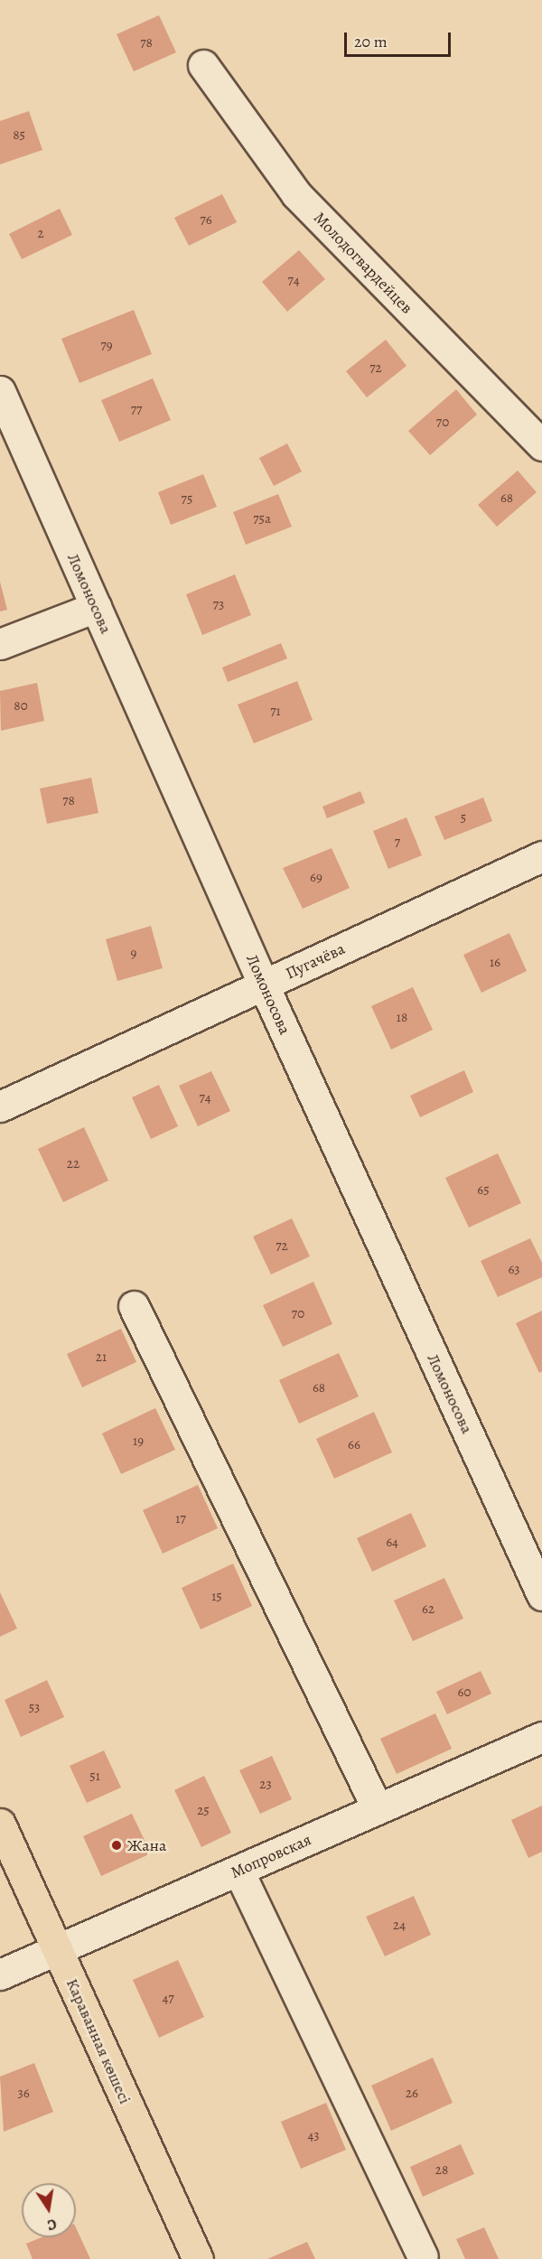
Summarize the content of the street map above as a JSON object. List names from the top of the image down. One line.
{"streets":{"main road":["Караванная көшесі"],"street":["Молодогвардейцев","Ломоносова","Пугачёва","Мопровская"]},"crossings":[["Ломоносова","Пугачёва"],["Мопровская","Караванная көшесі"]],"places":["Жана"],"house_numbers":["78","85","76","2","74","79","72","77","70","68","75","75а","73","80","71","78","5","7","69","9","16","18","74","22","65","72","63","70","21","68","19","66","17","64","15","62","60","53","51","23","25","24","47","36","26","43","28"],"scale_bar":"20 m","north":"bottom"}
